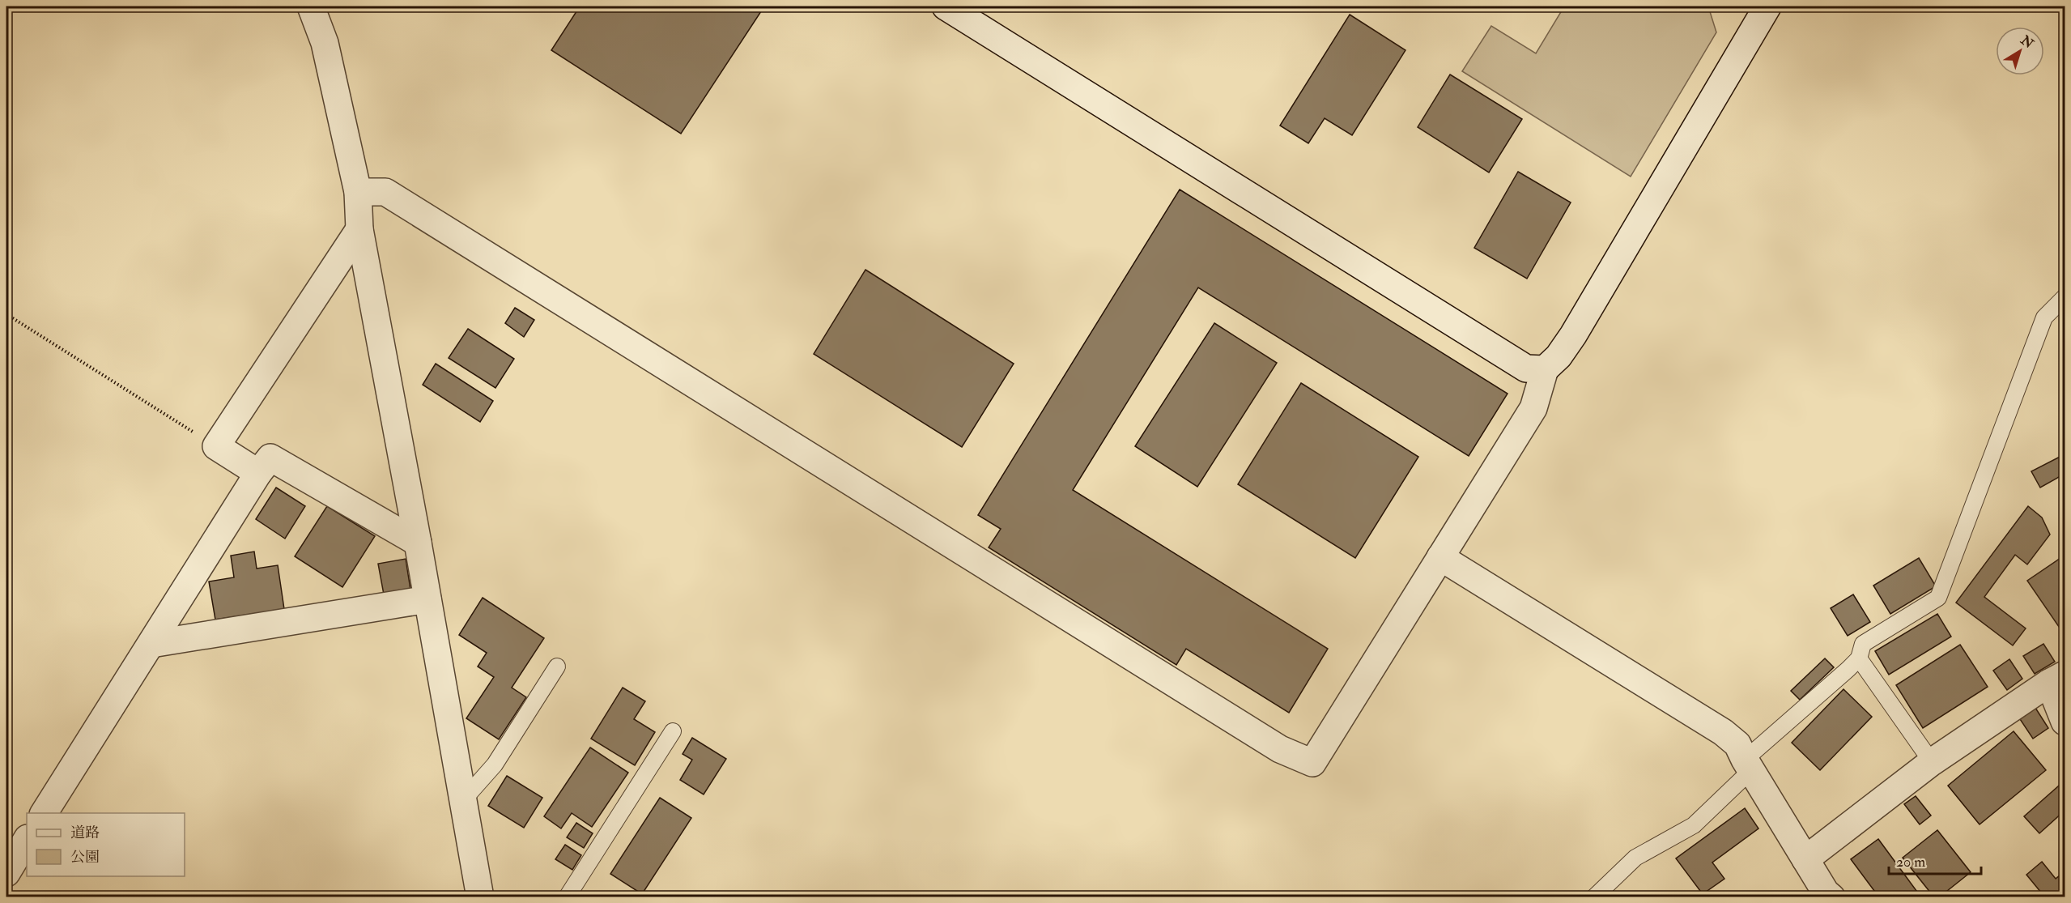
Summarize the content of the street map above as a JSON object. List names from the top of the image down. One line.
{"legend":["道路","公園"],"scale_bar":"20 m","north":"top right"}
